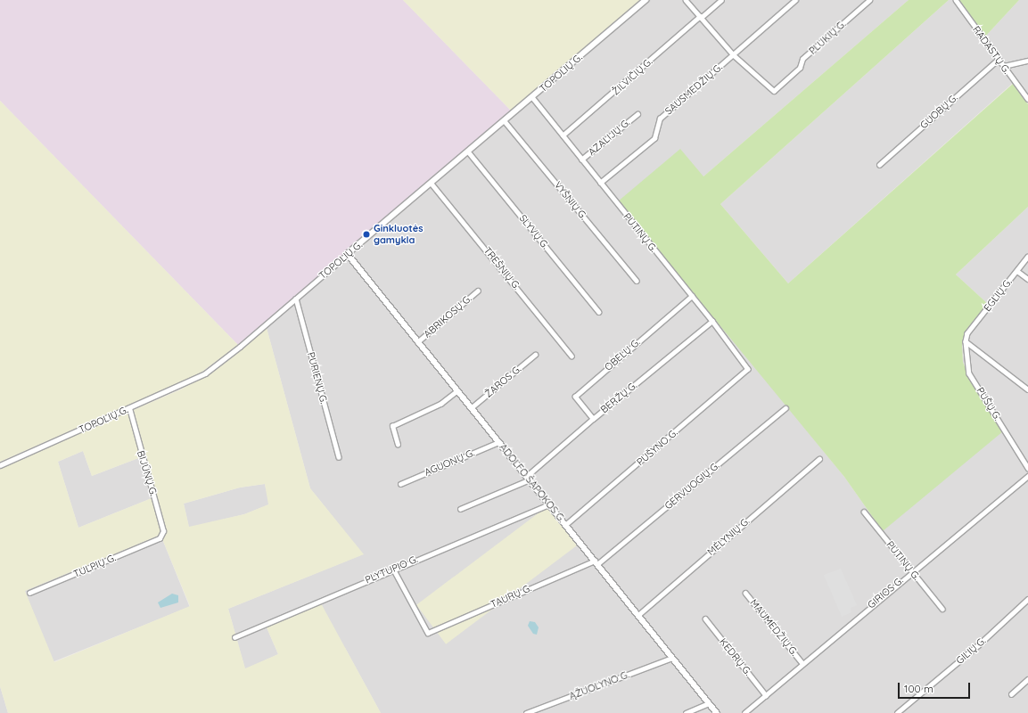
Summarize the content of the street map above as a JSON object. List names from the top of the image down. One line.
{"streets":{"street":["PLUKIŲ G.","RADASTŲ G.","TOPOLIŲ G.","ŽILVIČIŲ G.","SAUSMEDŽIŲ G.","GUOBŲ G.","AZALIJŲ G.","VYŠNIŲ G.","SLYVŲ G.","PUTINŲ G.","TREŠNIŲ G.","EGLIŲ G.","ABRIKOSŲ G.","OBELŲ G.","PURIENŲ G.","ŽAROS G.","BERŽŲ G.","PUŠŲ G.","PUŠYNO G.","AGUONŲ G.","BIJŪNŲ G.","ADOLFO ŠAPOKOS G.","GERVUOGIŲ G.","MĖLYNIŲ G.","TULPIŲ G.","PLYTUPIO G.","GIRIOS G.","TAURŲ G.","MAUMEDŽIŲ G.","GILIŲ G.","KEDRŲ G.","ĄŽUOLYNO G."]},"crossings":[["PLUKIŲ G.","SAUSMEDŽIŲ G."],["RADASTŲ G.","GUOBŲ G."],["TOPOLIŲ G.","VYŠNIŲ G."],["TOPOLIŲ G.","SLYVŲ G."],["TOPOLIŲ G.","PUTINŲ G."],["TOPOLIŲ G.","TREŠNIŲ G."],["TOPOLIŲ G.","PURIENŲ G."],["TOPOLIŲ G.","BIJŪNŲ G."],["TOPOLIŲ G.","ADOLFO ŠAPOKOS G."],["ŽILVIČIŲ G.","PUTINŲ G."],["SAUSMEDŽIŲ G.","PUTINŲ G."],["AZALIJŲ G.","PUTINŲ G."],["PUTINŲ G.","OBELŲ G."],["PUTINŲ G.","BERŽŲ G."],["PUTINŲ G.","PUŠYNO G."],["PUTINŲ G.","GIRIOS G."],["EGLIŲ G.","PUŠŲ G."],["ABRIKOSŲ G.","ADOLFO ŠAPOKOS G."],["OBELŲ G.","BERŽŲ G."],["ŽAROS G.","ADOLFO ŠAPOKOS G."],["BERŽŲ G.","ADOLFO ŠAPOKOS G."],["PUŠYNO G.","ADOLFO ŠAPOKOS G."],["AGUONŲ G.","ADOLFO ŠAPOKOS G."],["BIJŪNŲ G.","TULPIŲ G."],["ADOLFO ŠAPOKOS G.","GERVUOGIŲ G."],["ADOLFO ŠAPOKOS G.","MĖLYNIŲ G."],["ADOLFO ŠAPOKOS G.","PLYTUPIO G."],["ADOLFO ŠAPOKOS G.","TAURŲ G."],["ADOLFO ŠAPOKOS G.","ĄŽUOLYNO G."],["GERVUOGIŲ G.","TAURŲ G."],["PLYTUPIO G.","TAURŲ G."],["GIRIOS G.","MAUMEDŽIŲ G."],["GIRIOS G.","KEDRŲ G."]],"places":["Ginkluotės gamykla"],"scale_bar":"100 m"}
